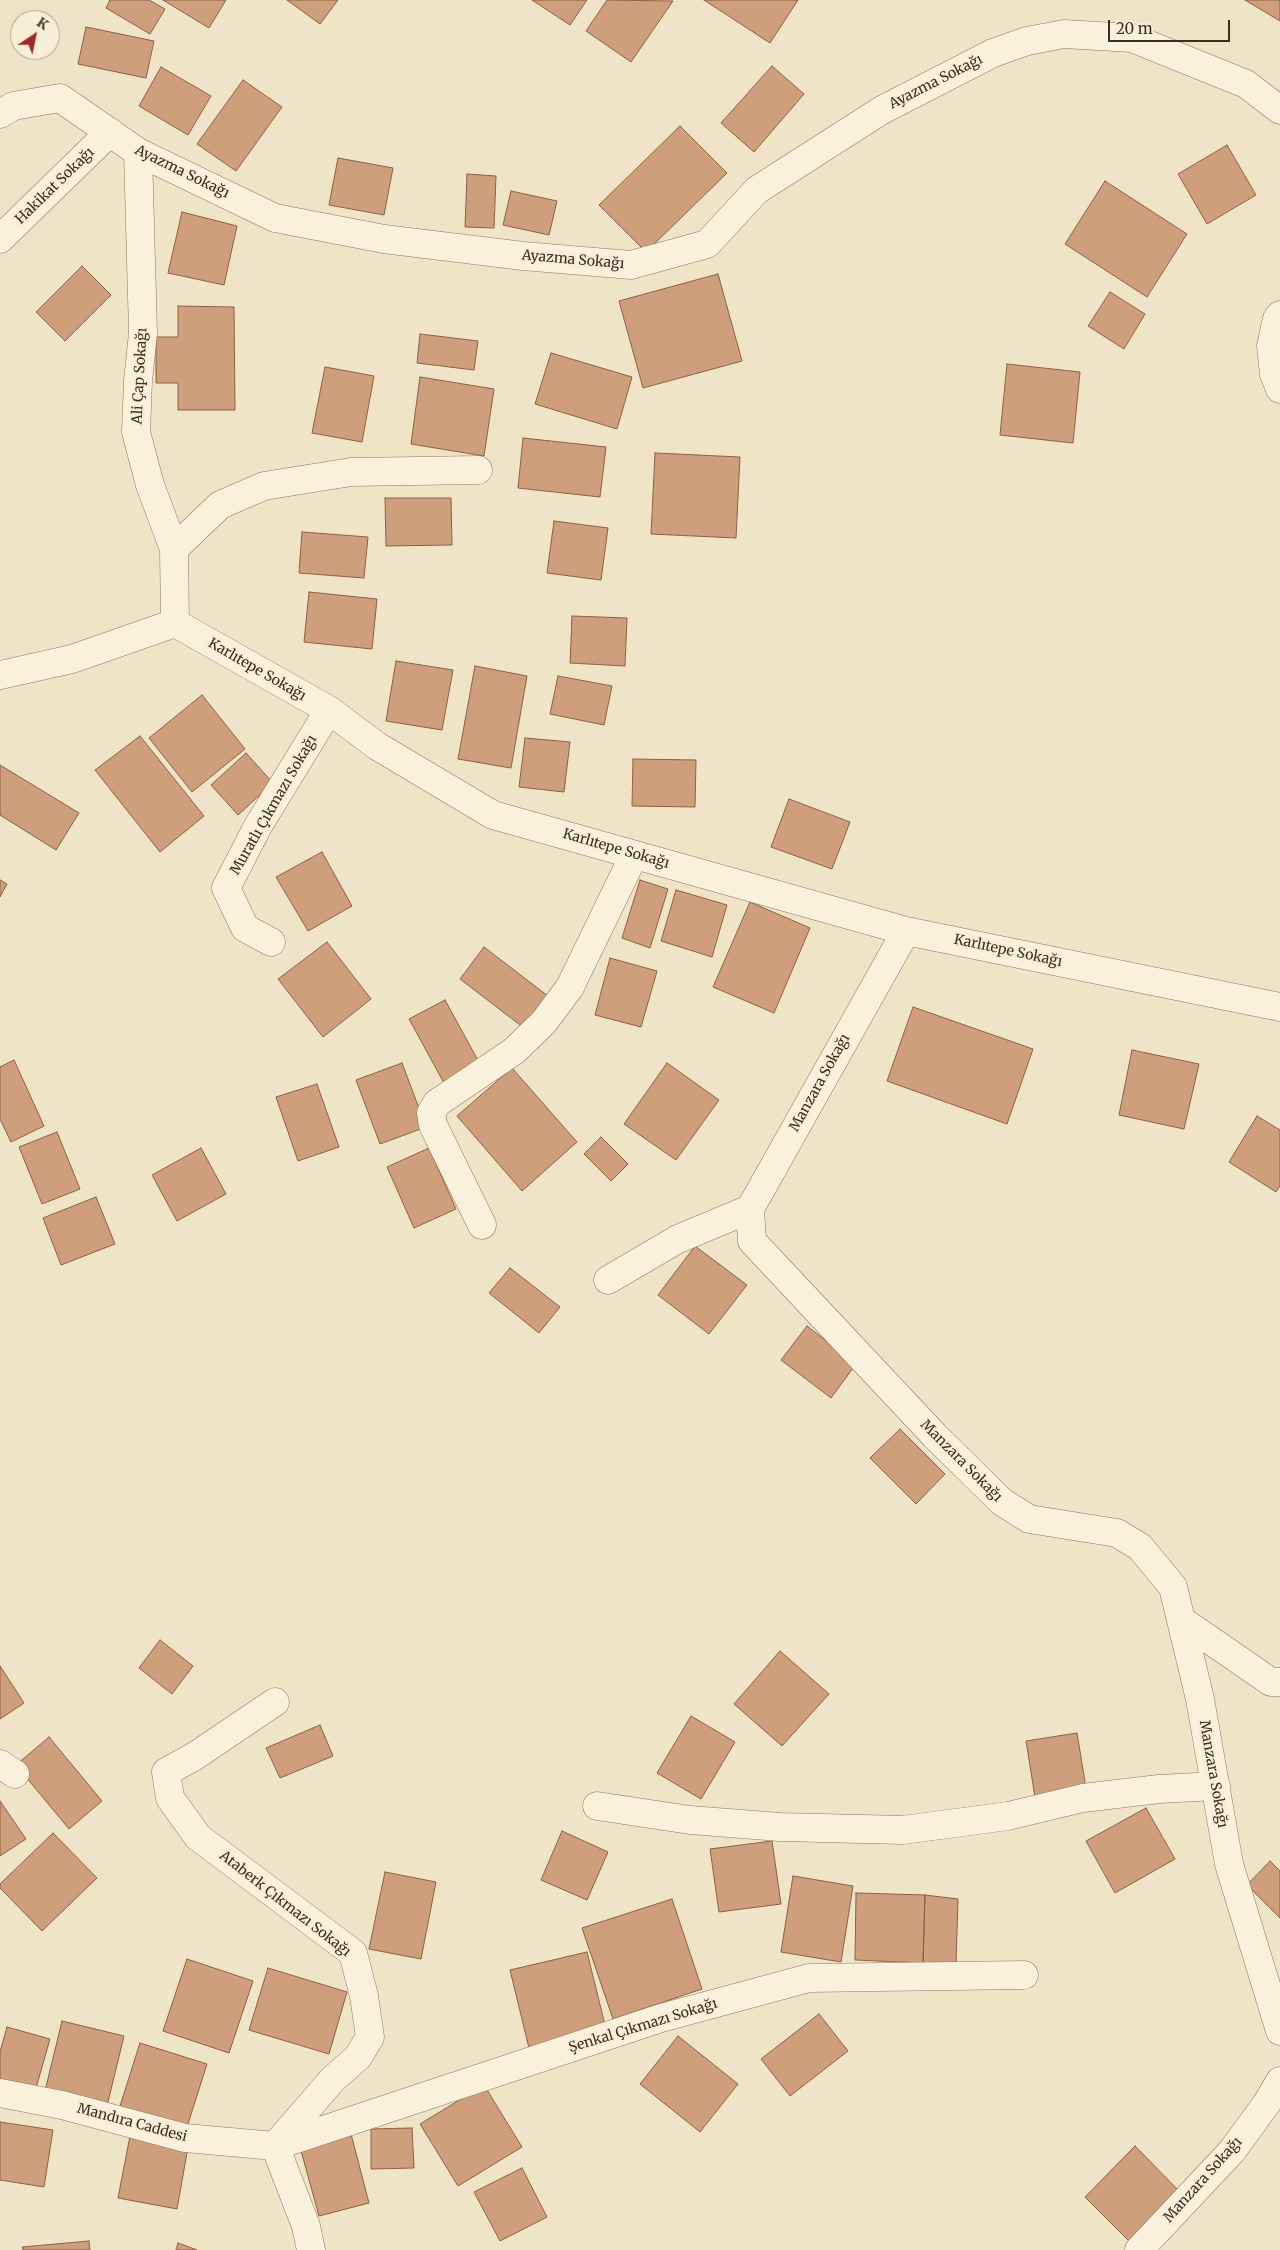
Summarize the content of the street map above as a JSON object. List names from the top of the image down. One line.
{"streets":{"street":["Ayazma Sokağı","Hakikat Sokağı","Ali Çap Sokağı","Karlıtepe Sokağı","Muratlı Çıkmazı Sokağı","Manzara Sokağı","Ataberk Çıkmazı Sokağı","Şenkal Çıkmazı Sokağı","Mandıra Caddesi"]},"crossings":[["Ayazma Sokağı","Hakikat Sokağı"],["Ayazma Sokağı","Ali Çap Sokağı"],["Ali Çap Sokağı","Karlıtepe Sokağı"],["Karlıtepe Sokağı","Muratlı Çıkmazı Sokağı"],["Karlıtepe Sokağı","Manzara Sokağı"],["Ataberk Çıkmazı Sokağı","Şenkal Çıkmazı Sokağı"],["Ataberk Çıkmazı Sokağı","Mandıra Caddesi"],["Şenkal Çıkmazı Sokağı","Mandıra Caddesi"]],"scale_bar":"20 m","north":"top right"}
